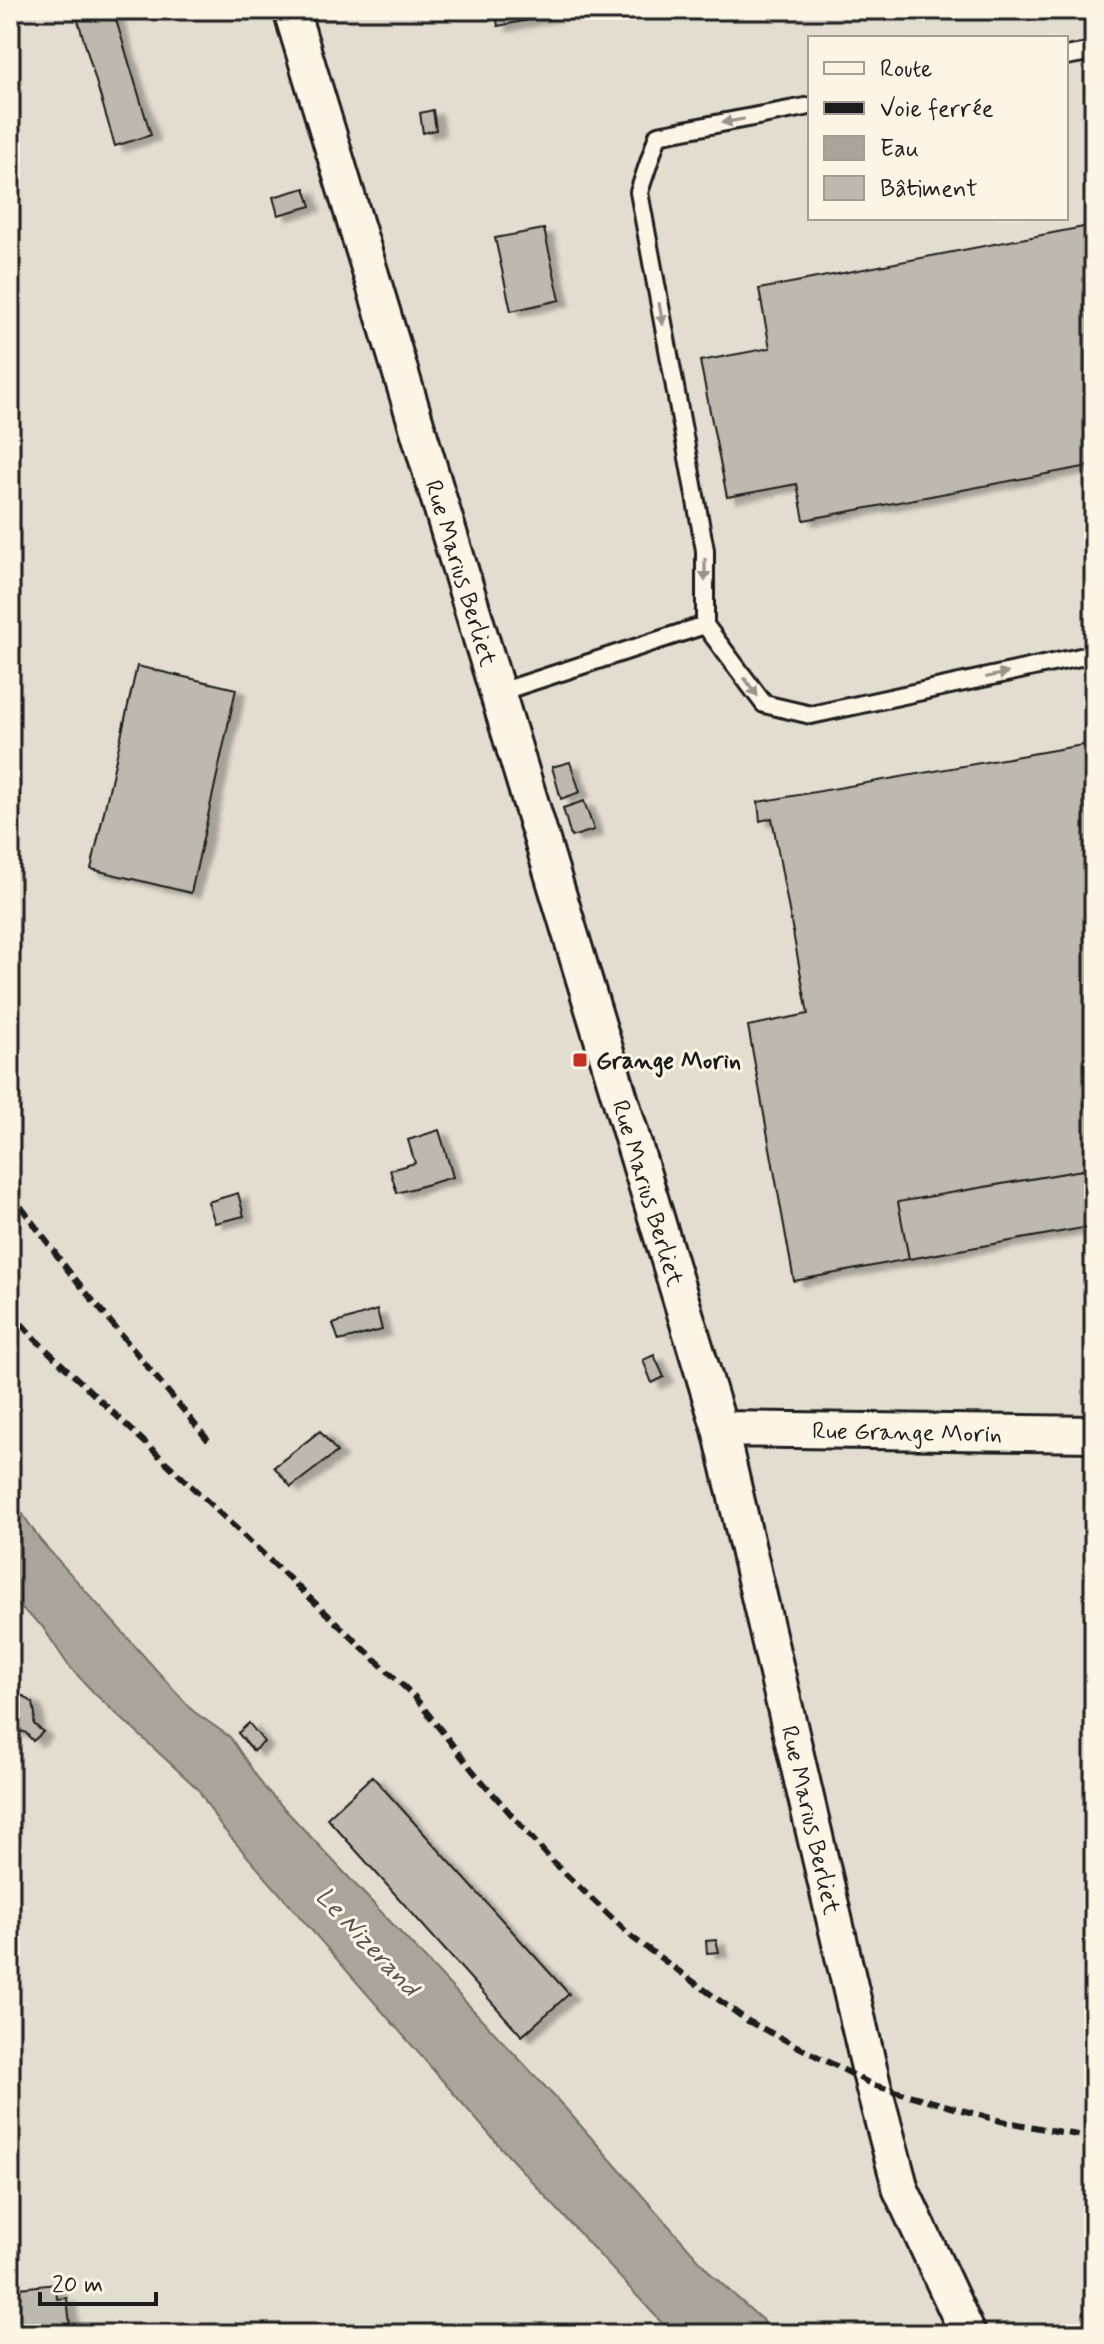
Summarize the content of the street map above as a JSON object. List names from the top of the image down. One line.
{"streets":{"street":["Rue Marius Berliet","Rue Grange Morin"]},"crossings":[["Rue Marius Berliet","Rue Grange Morin"]],"water":["Le Nizerand"],"places":{"transit":["Grange Morin"]},"legend":["Route","Voie ferrée","Eau","Bâtiment"],"scale_bar":"20 m"}
